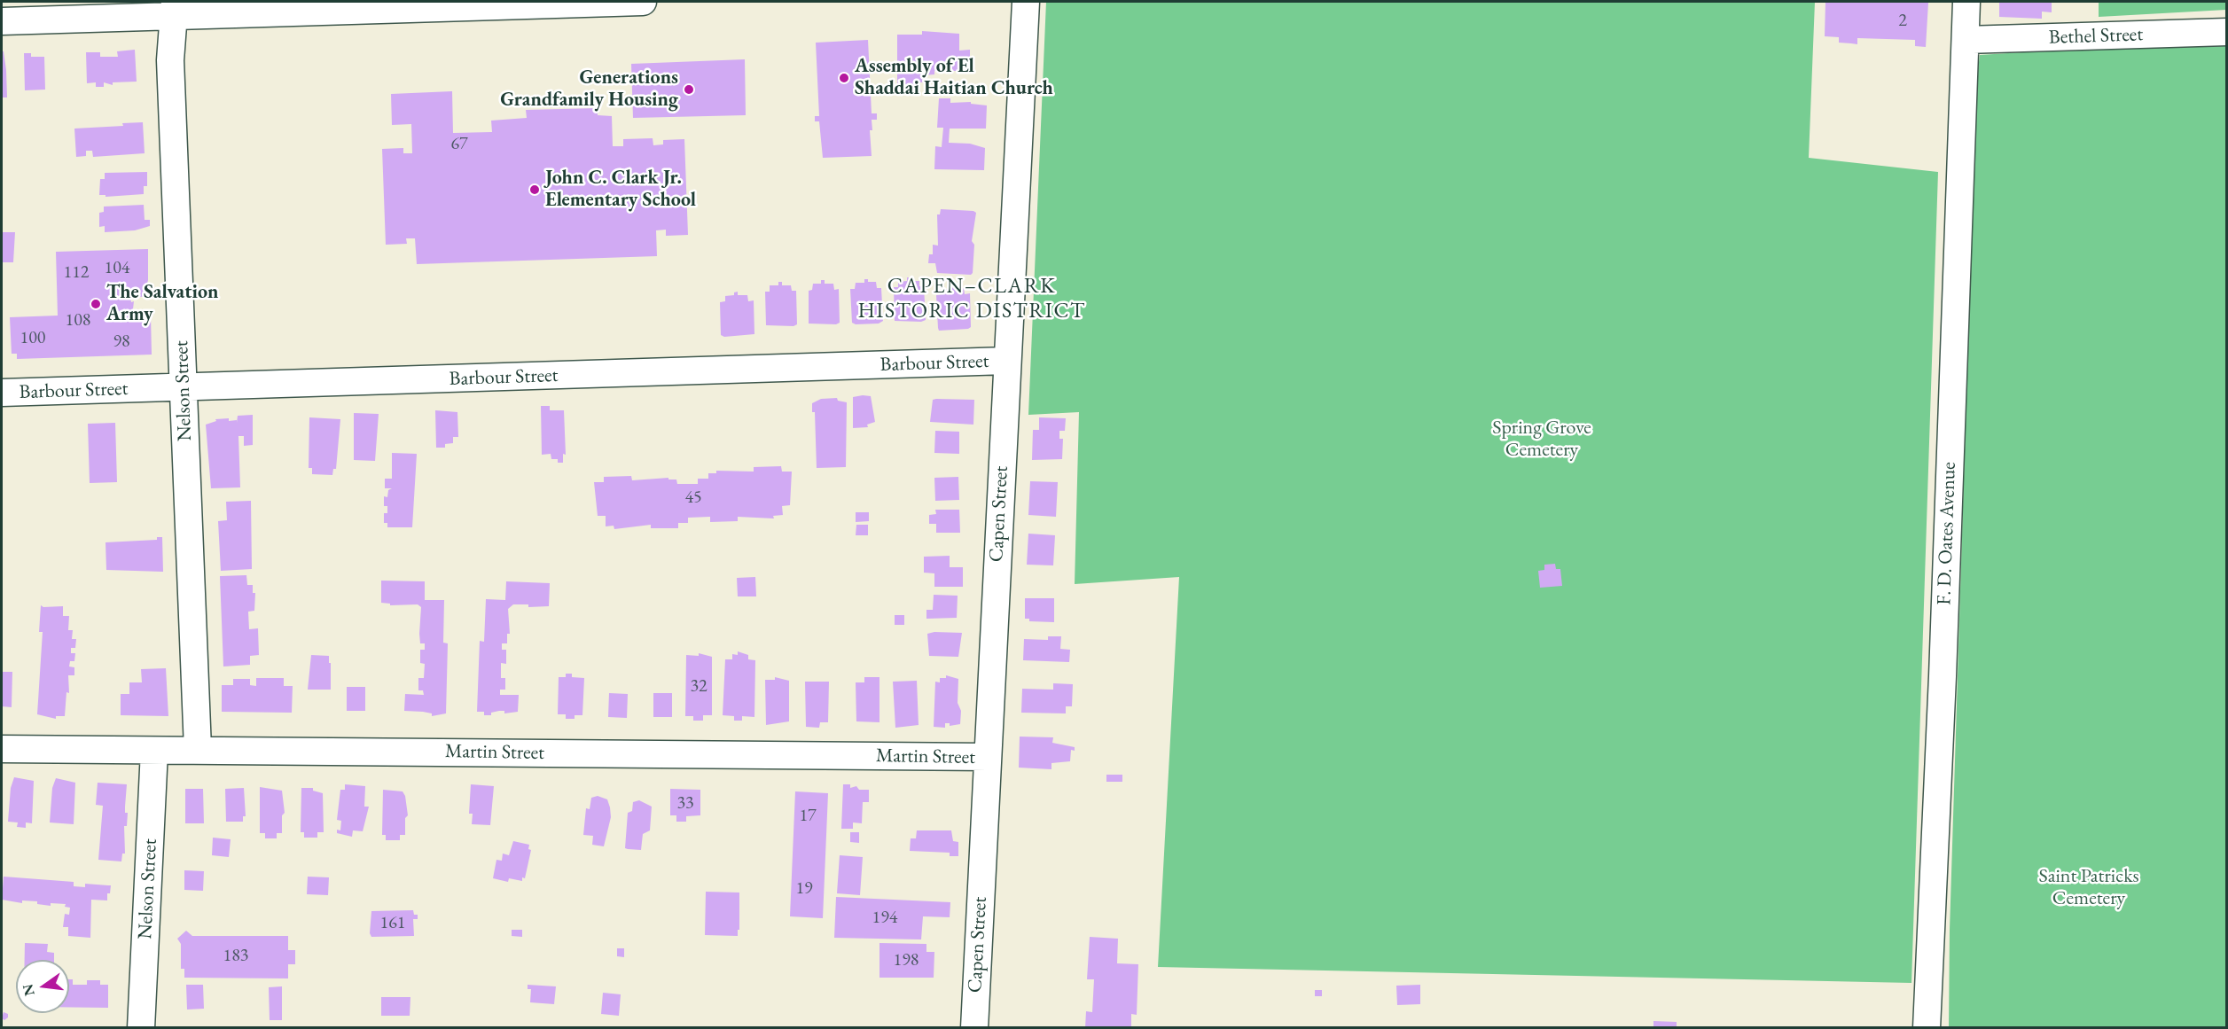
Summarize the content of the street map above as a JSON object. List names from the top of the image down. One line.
{"streets":{"street":["Bethel Street","Barbour Street","Nelson Street","Capen Street","F. D. Oates Avenue","Martin Street"]},"crossings":[["Bethel Street","F. D. Oates Avenue"],["Barbour Street","Nelson Street"],["Barbour Street","Capen Street"],["Nelson Street","Martin Street"],["Capen Street","Martin Street"]],"districts":["CAPEN–CLARK HISTORIC DISTRICT"],"parks":["Spring Grove Cemetery","Saint Patricks Cemetery"],"places":["Assembly of El Shaddai Haitian Church","Generations Grandfamily Housing","John C. Clark Jr. Elementary School","The Salvation Army"],"house_numbers":["2","67","104","112","108","100","98","45","32","33","17","19","194","161","183","198"],"north":"left"}
